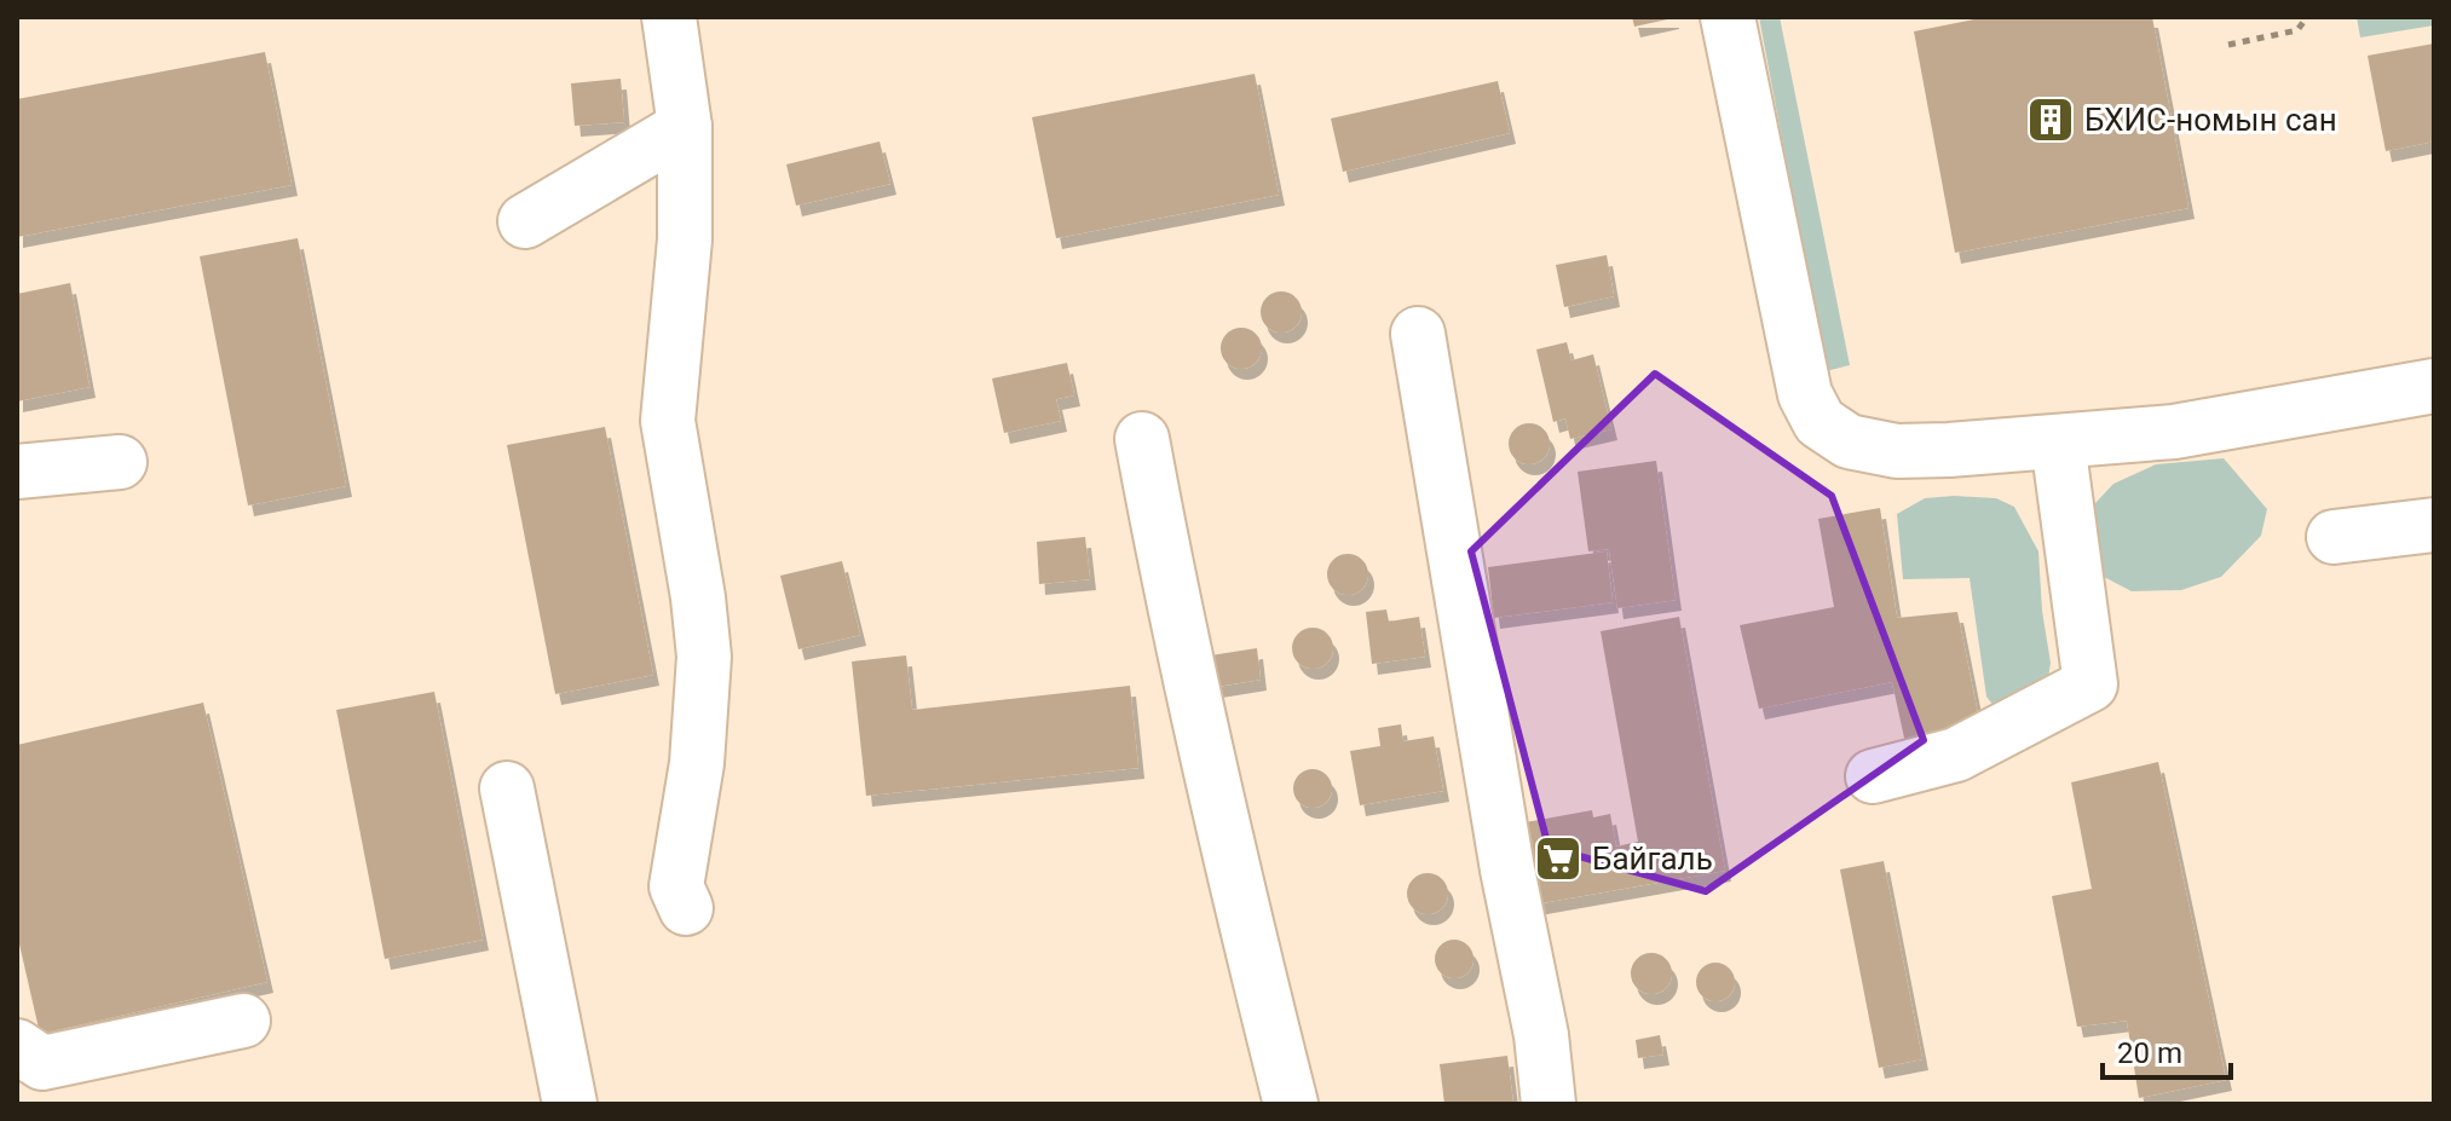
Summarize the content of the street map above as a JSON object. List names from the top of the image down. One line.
{"places":{"building":["БХИС-номын сан"],"supermarket":["Байгаль"]},"scale_bar":"20 m"}
